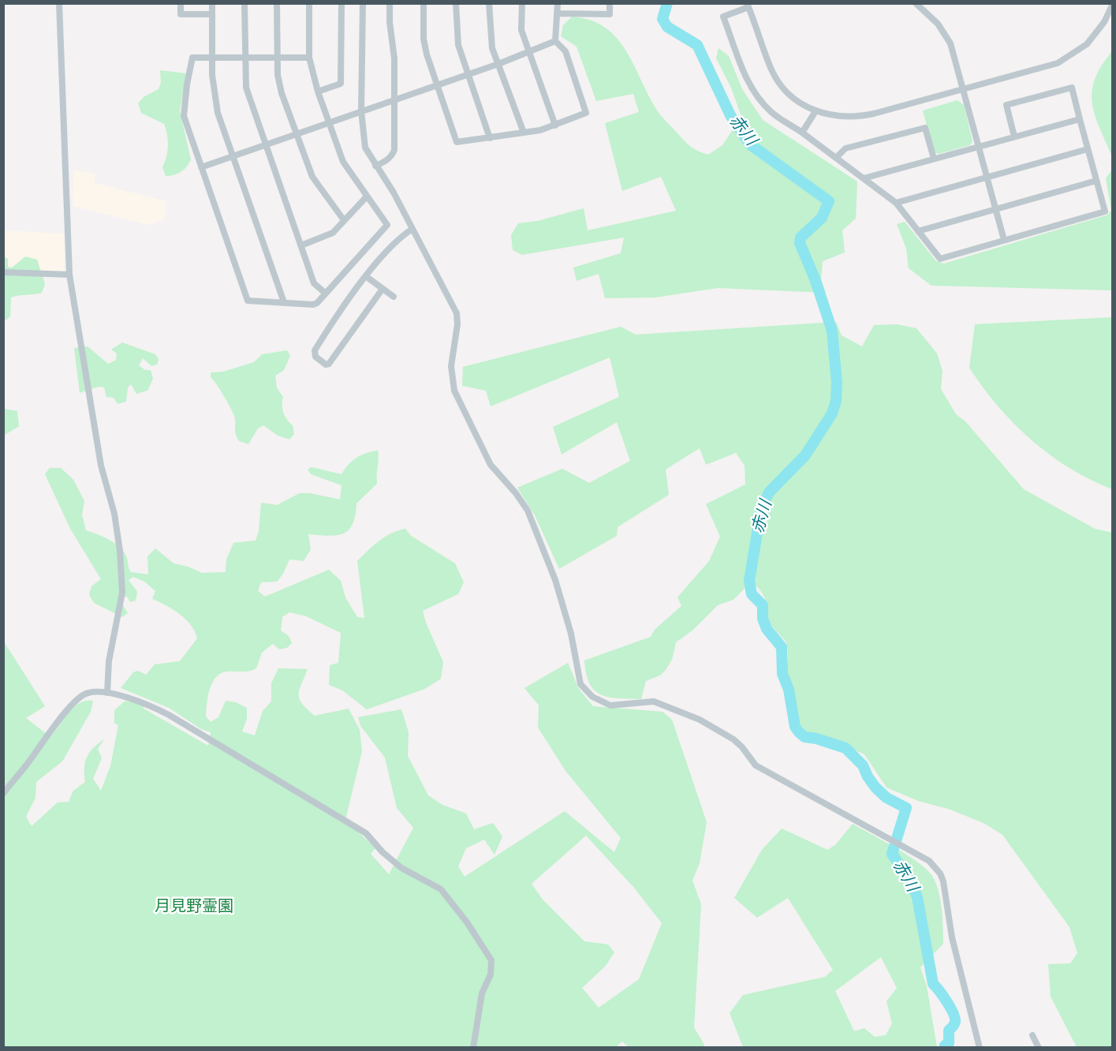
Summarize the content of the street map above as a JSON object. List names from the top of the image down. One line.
{"water":["赤川"],"parks":["月見野霊園"]}
